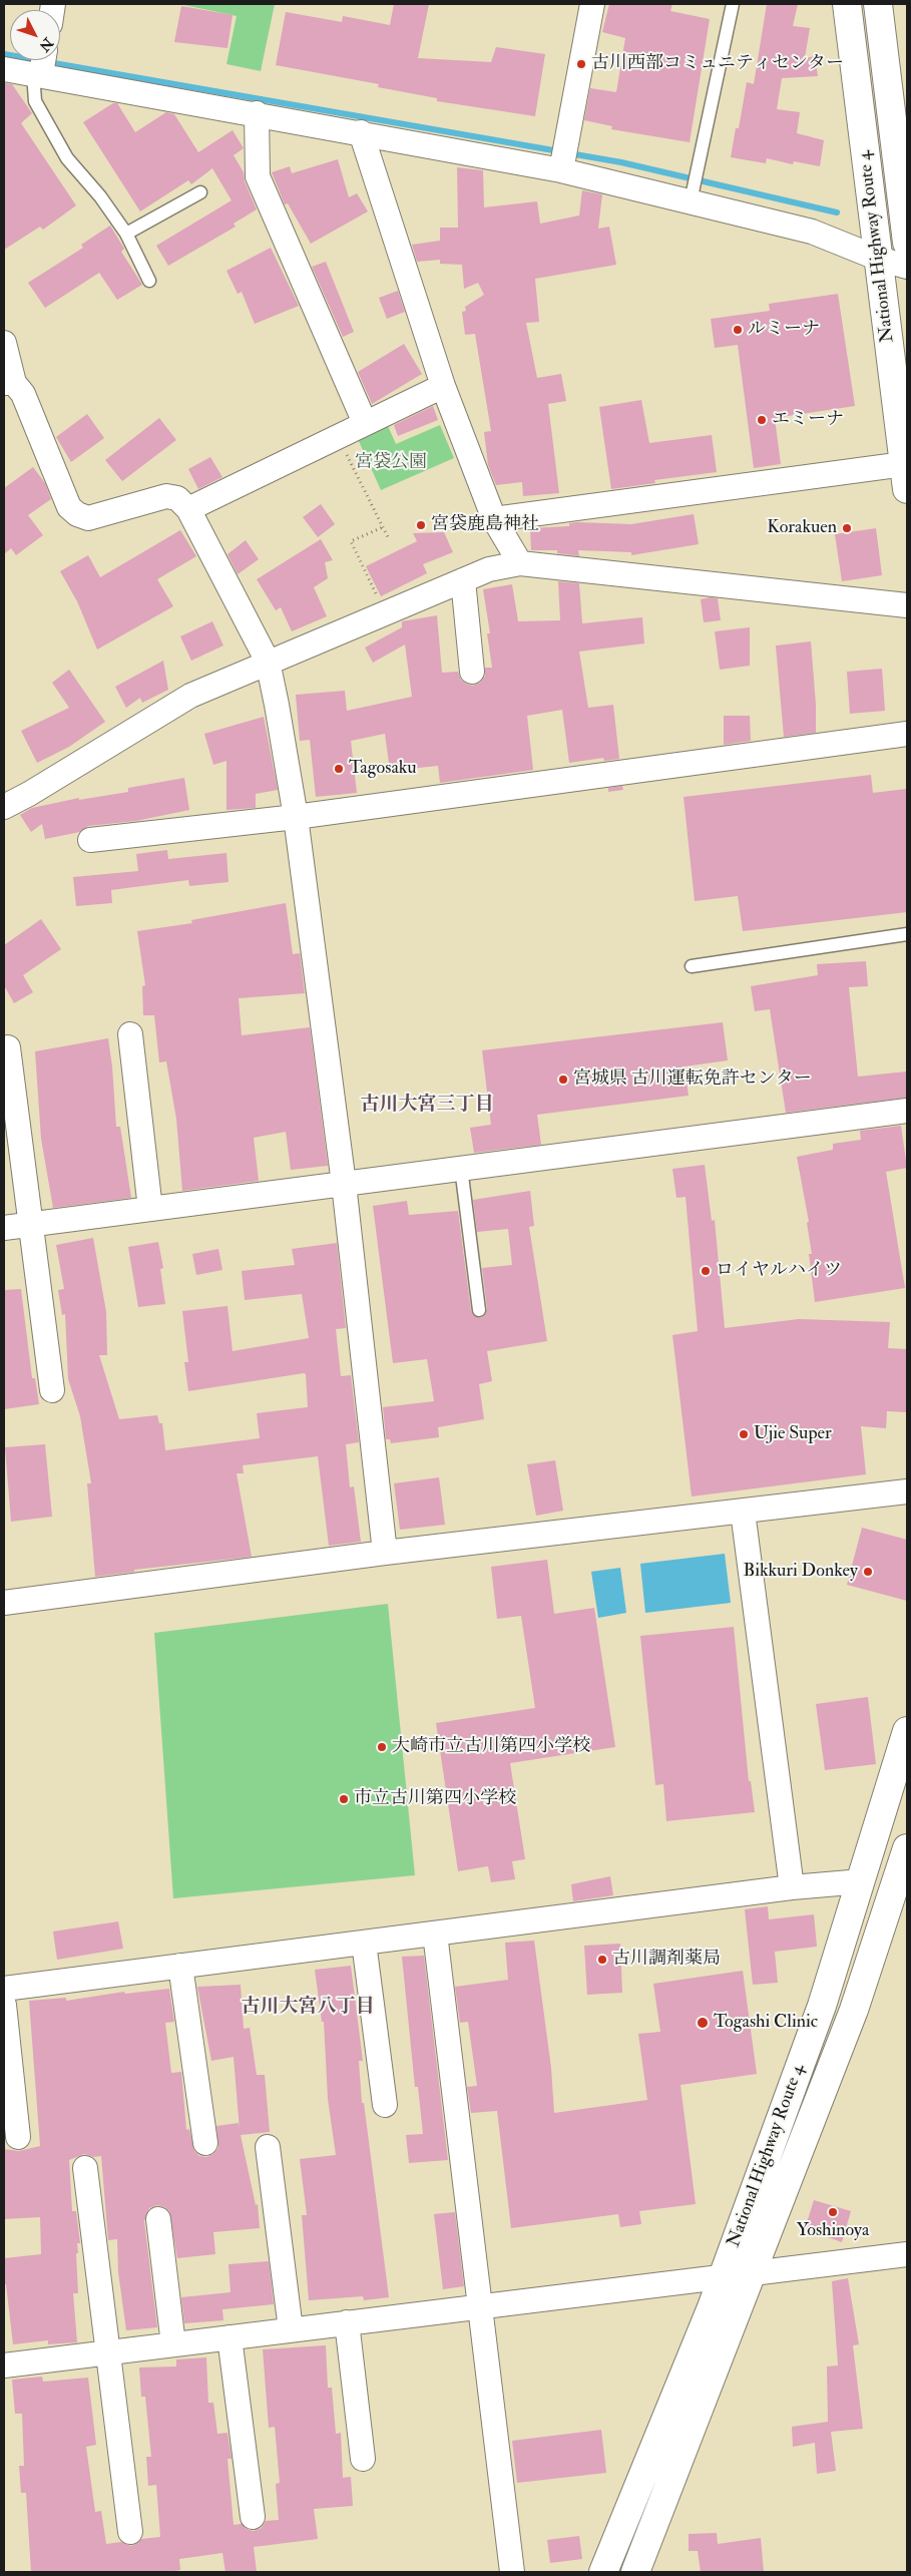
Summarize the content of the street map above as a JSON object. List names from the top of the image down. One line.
{"streets":{"highway":["National Highway Route 4"]},"districts":["古川大宮三丁目","古川大宮八丁目"],"parks":["宮袋公園"],"places":["古川西部コミュニティセンター","ルミーナ","エミーナ","宮袋鹿島神社","Korakuen","Tagosaku","宮城県 古川運転免許センター","ロイヤルハイツ","Ujie Super","Bikkuri Donkey","大崎市立古川第四小学校","市立古川第四小学校","古川調剤薬局","Togashi Clinic","Yoshinoya"],"north":"bottom right"}
